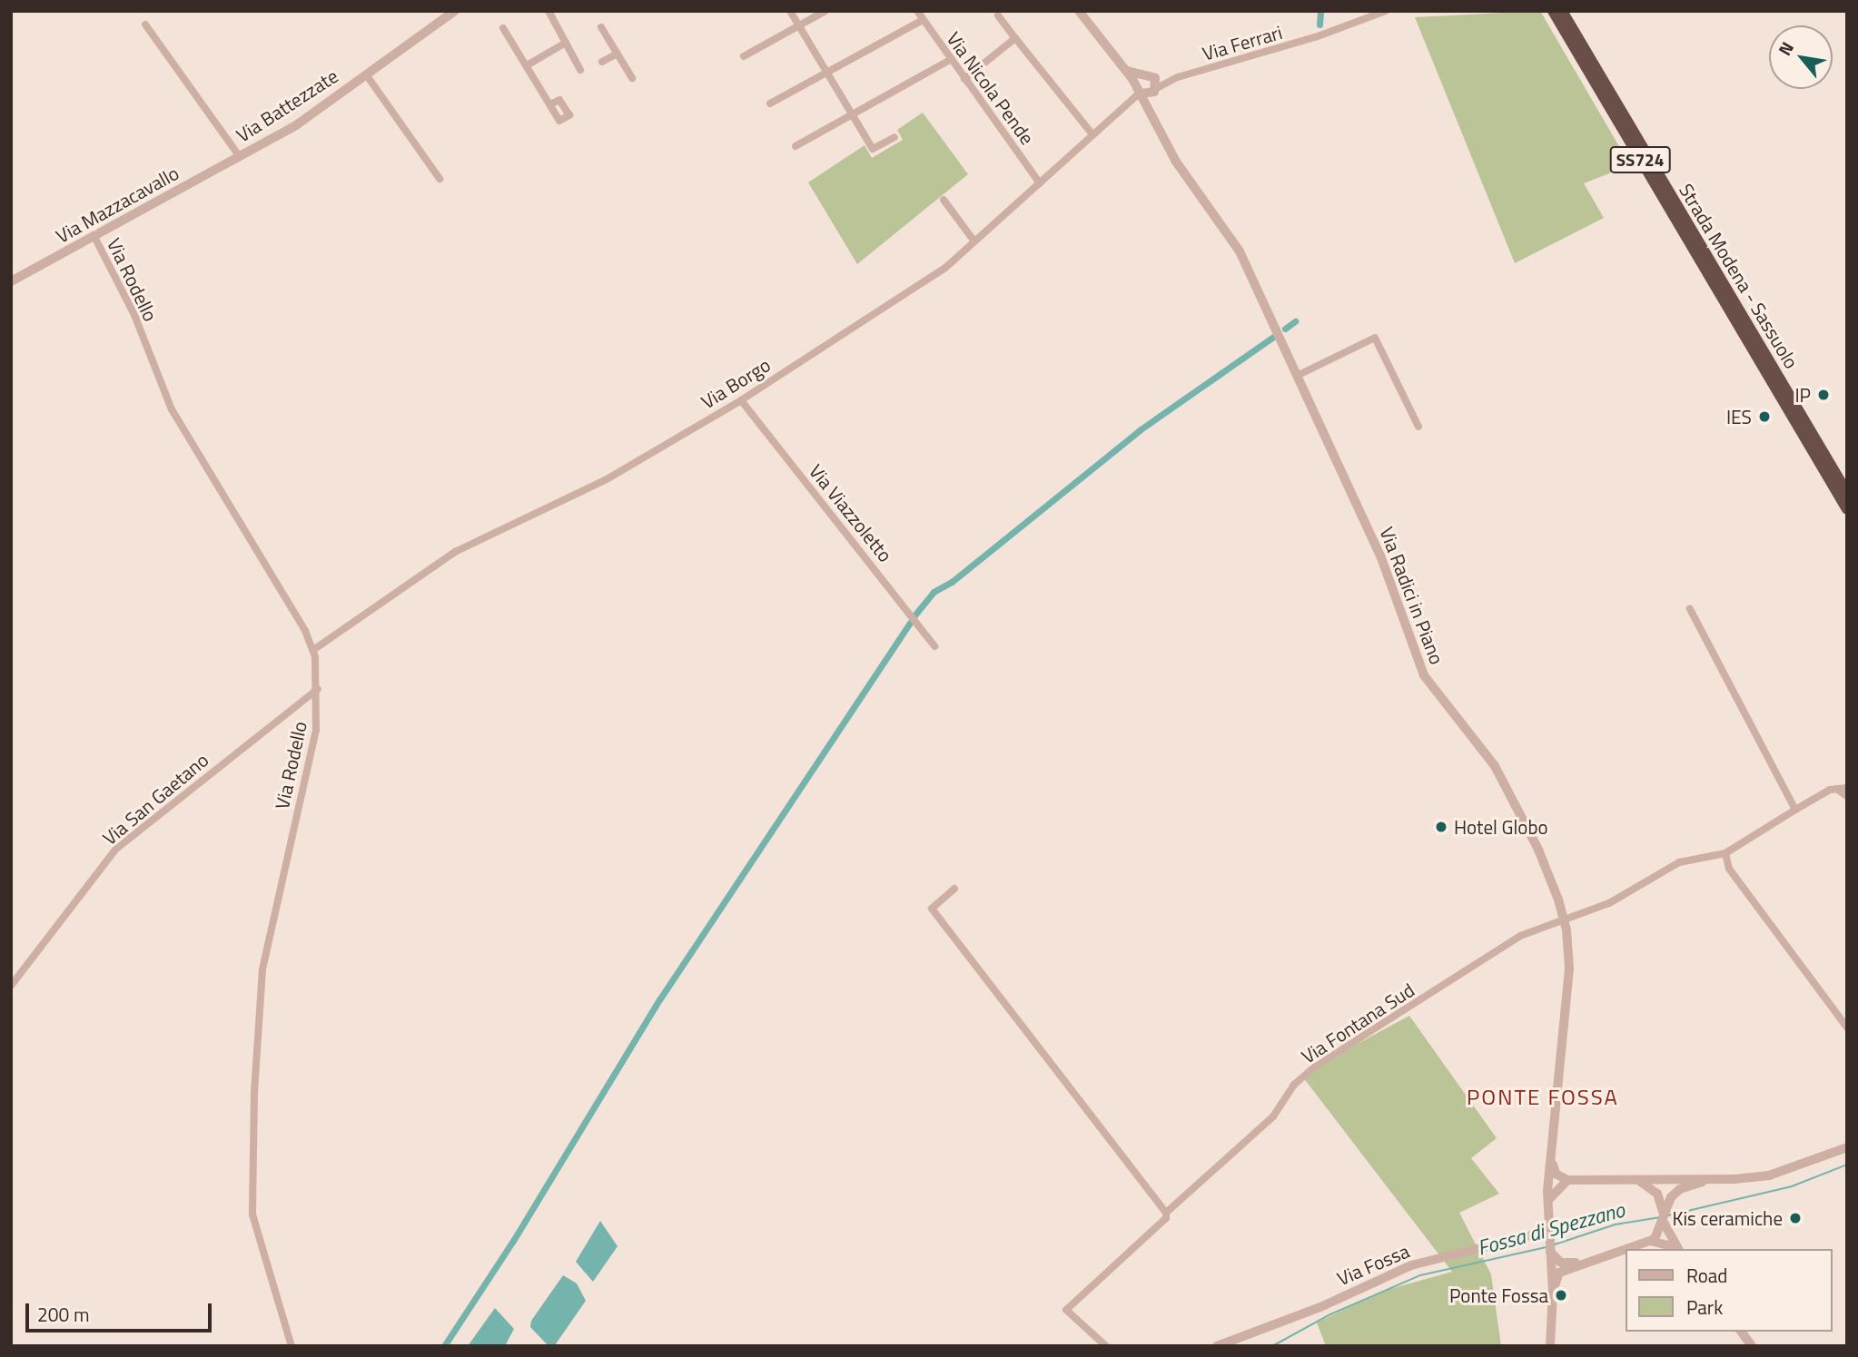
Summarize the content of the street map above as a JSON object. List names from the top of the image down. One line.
{"streets":{"highway":["SS724","Strada Modena - Sassuolo"],"street":["Via Ferrari","Via Nicola Pende","Via Battezzate","Via Mazzacavallo","Via Rodello","Via Borgo","Via Viazzoletto","Via Radici in Piano","Via San Gaetano","Via Fontana Sud","Via Fossa"]},"crossings":[["Via Ferrari","Via Radici in Piano"],["Via Nicola Pende","Via Borgo"],["Via Battezzate","Via Mazzacavallo"],["Via Mazzacavallo","Via Rodello"],["Via Rodello","Via Borgo"],["Via Rodello","Via San Gaetano"],["Via Borgo","Via Viazzoletto"],["Via Borgo","Via Radici in Piano"],["Via Radici in Piano","Via Fontana Sud"],["Via Radici in Piano","Via Fossa"]],"districts":["PONTE FOSSA"],"water":["Fossa di Spezzano"],"places":["IP","IES","Hotel Globo","Kis ceramiche","Ponte Fossa"],"legend":["Road","Park"],"scale_bar":"200 m","north":"top left"}
